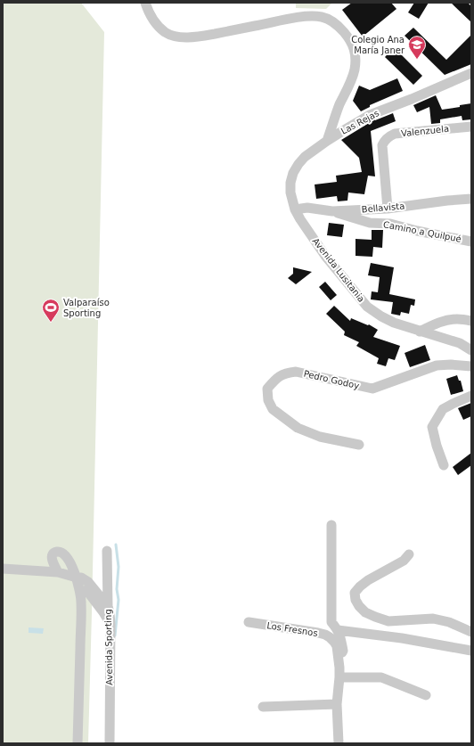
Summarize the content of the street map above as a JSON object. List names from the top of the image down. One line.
{"streets":{"street":["Las Rejas","Valenzuela","Bellavista","Camino a Quilpué","Avenida Lusitania","Pedro Godoy","Los Fresnos","Avenida Sporting"]},"crossings":[["Las Rejas","Bellavista"],["Las Rejas","Avenida Lusitania"],["Valenzuela","Bellavista"],["Bellavista","Camino a Quilpué"],["Bellavista","Avenida Lusitania"]],"places":{"school or university":["Colegio Ana María Janer"],"sports":["Valparaíso Sporting"]}}
